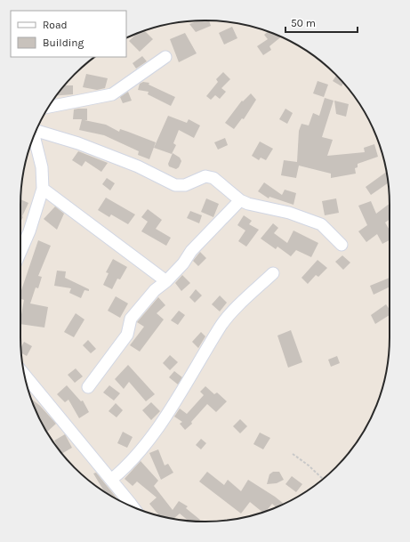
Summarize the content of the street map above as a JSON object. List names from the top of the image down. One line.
{"legend":["Road","Building"],"scale_bar":"50 m"}
